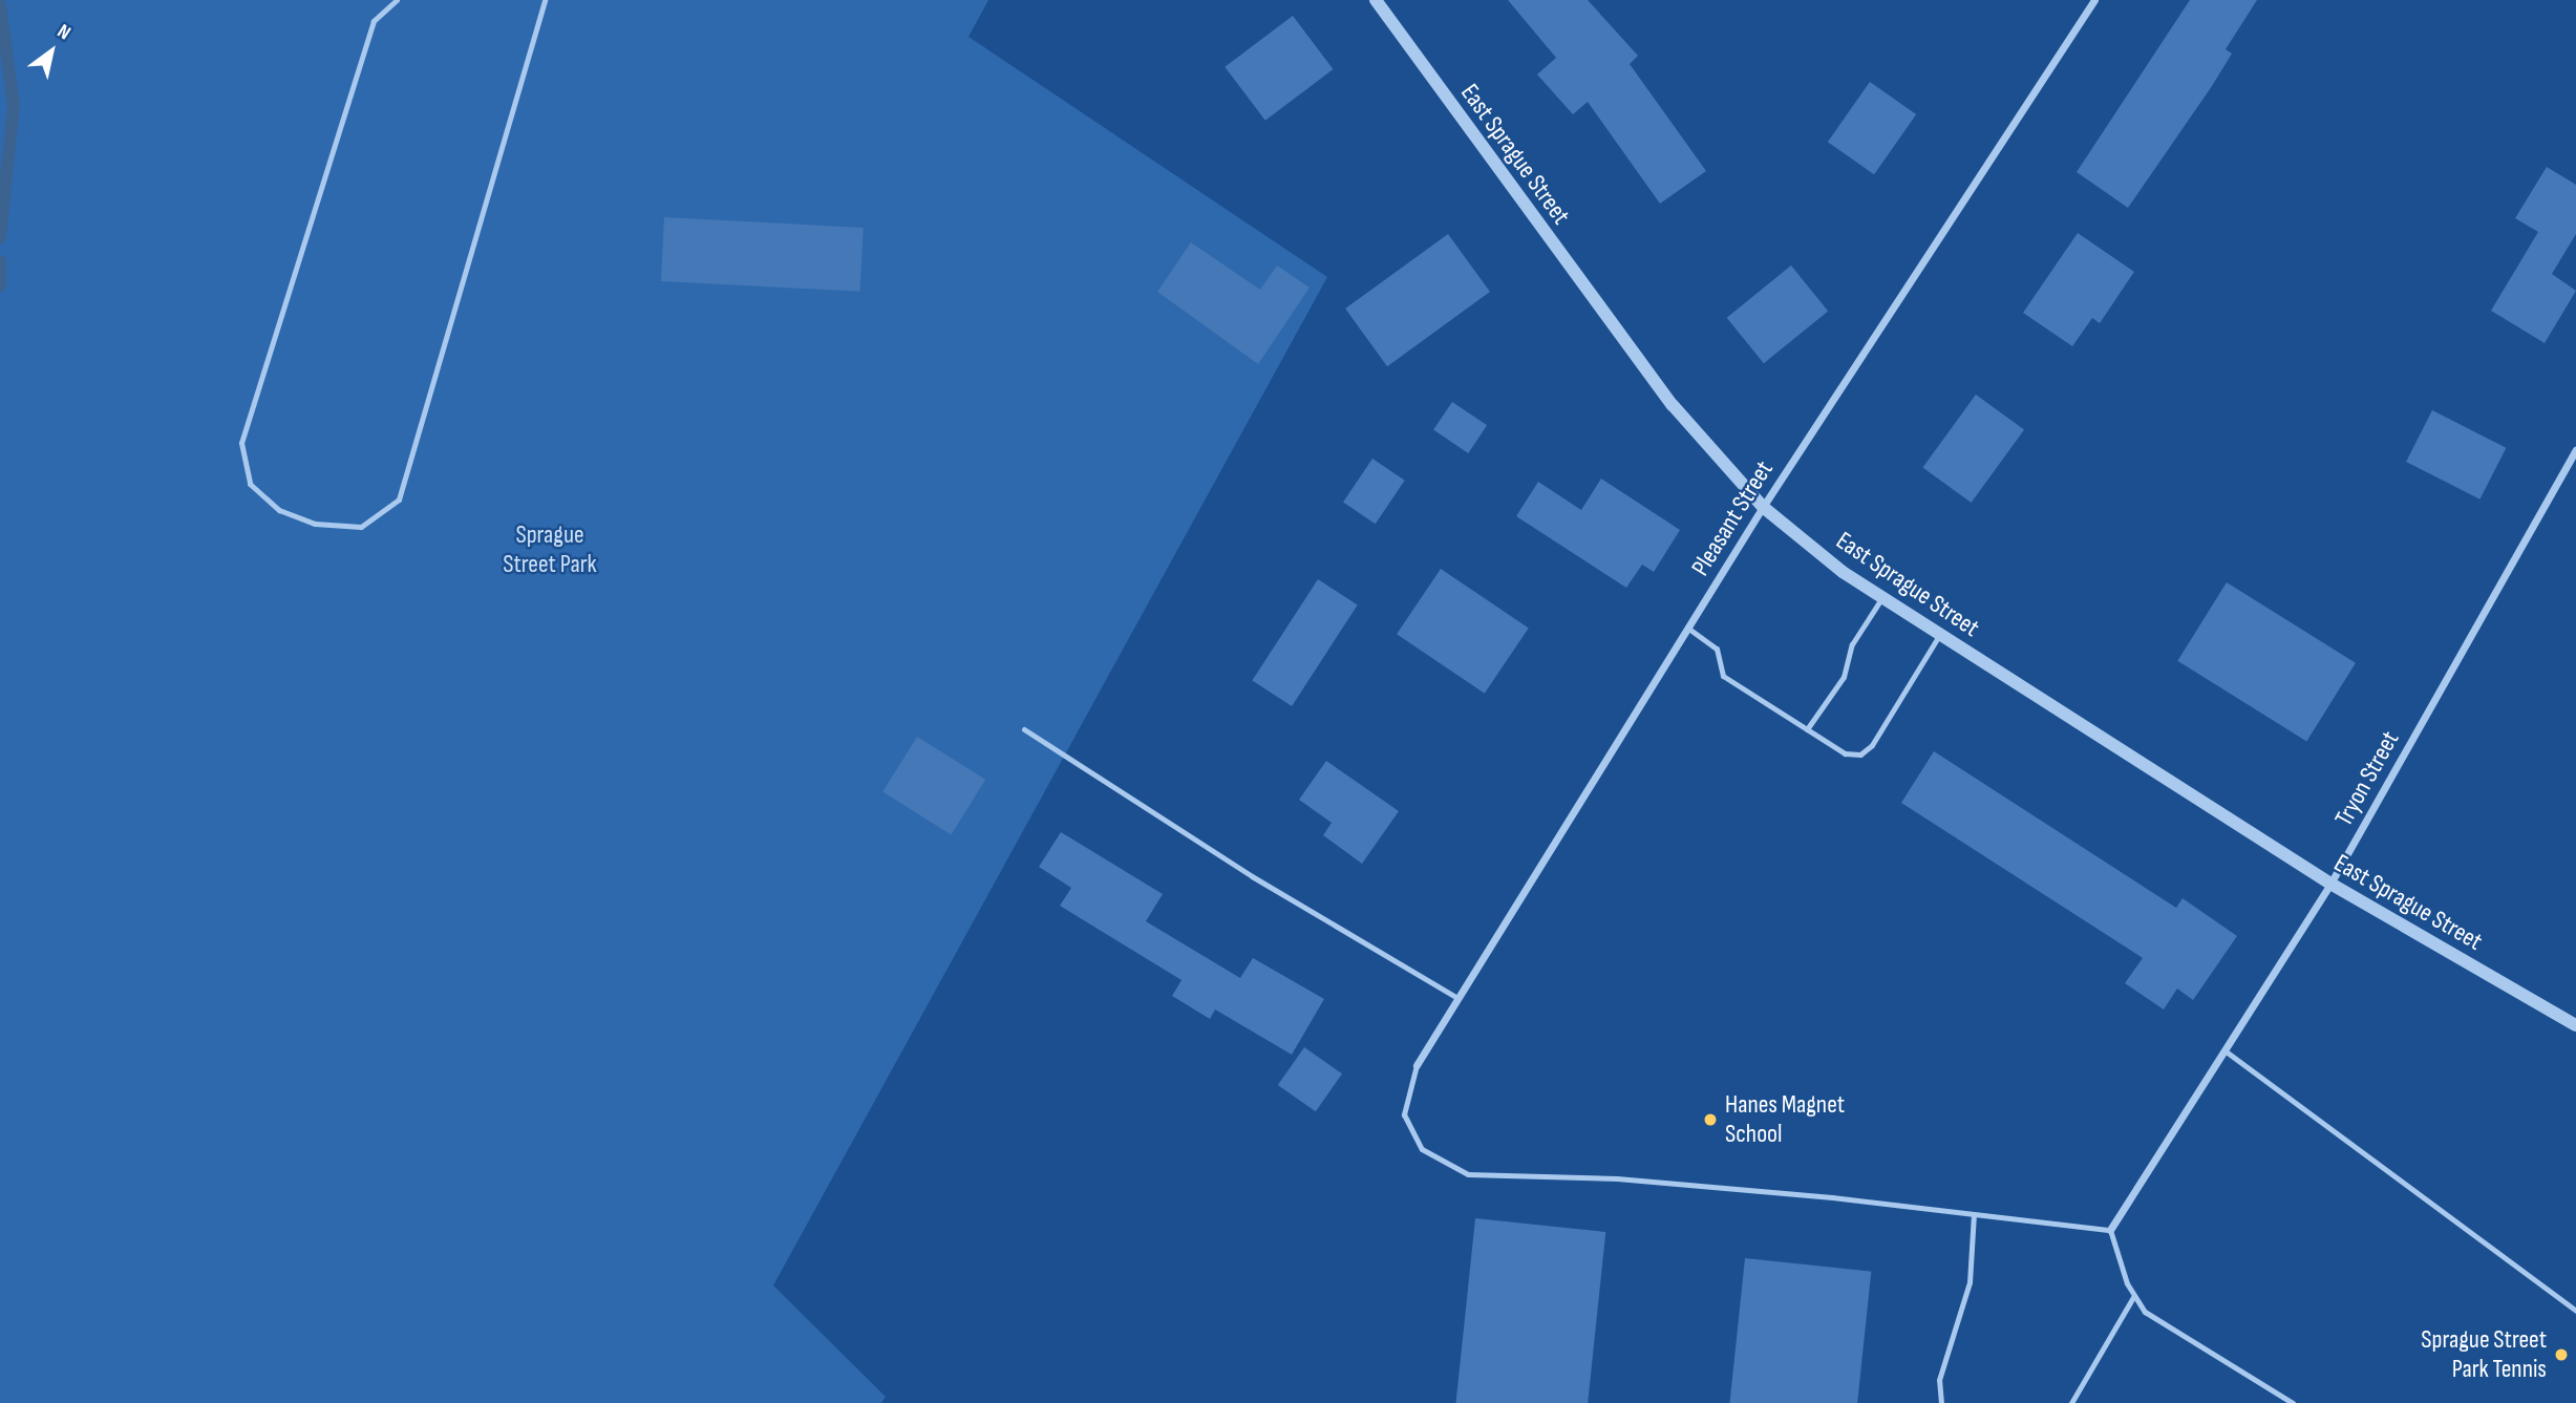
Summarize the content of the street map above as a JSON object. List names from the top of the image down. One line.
{"streets":{"street":["East Sprague Street","Pleasant Street","Tryon Street"]},"crossings":[["East Sprague Street","Pleasant Street"],["East Sprague Street","Tryon Street"]],"parks":["Sprague Street Park"],"places":["Hanes Magnet School","Sprague Street Park Tennis"],"north":"top right"}
